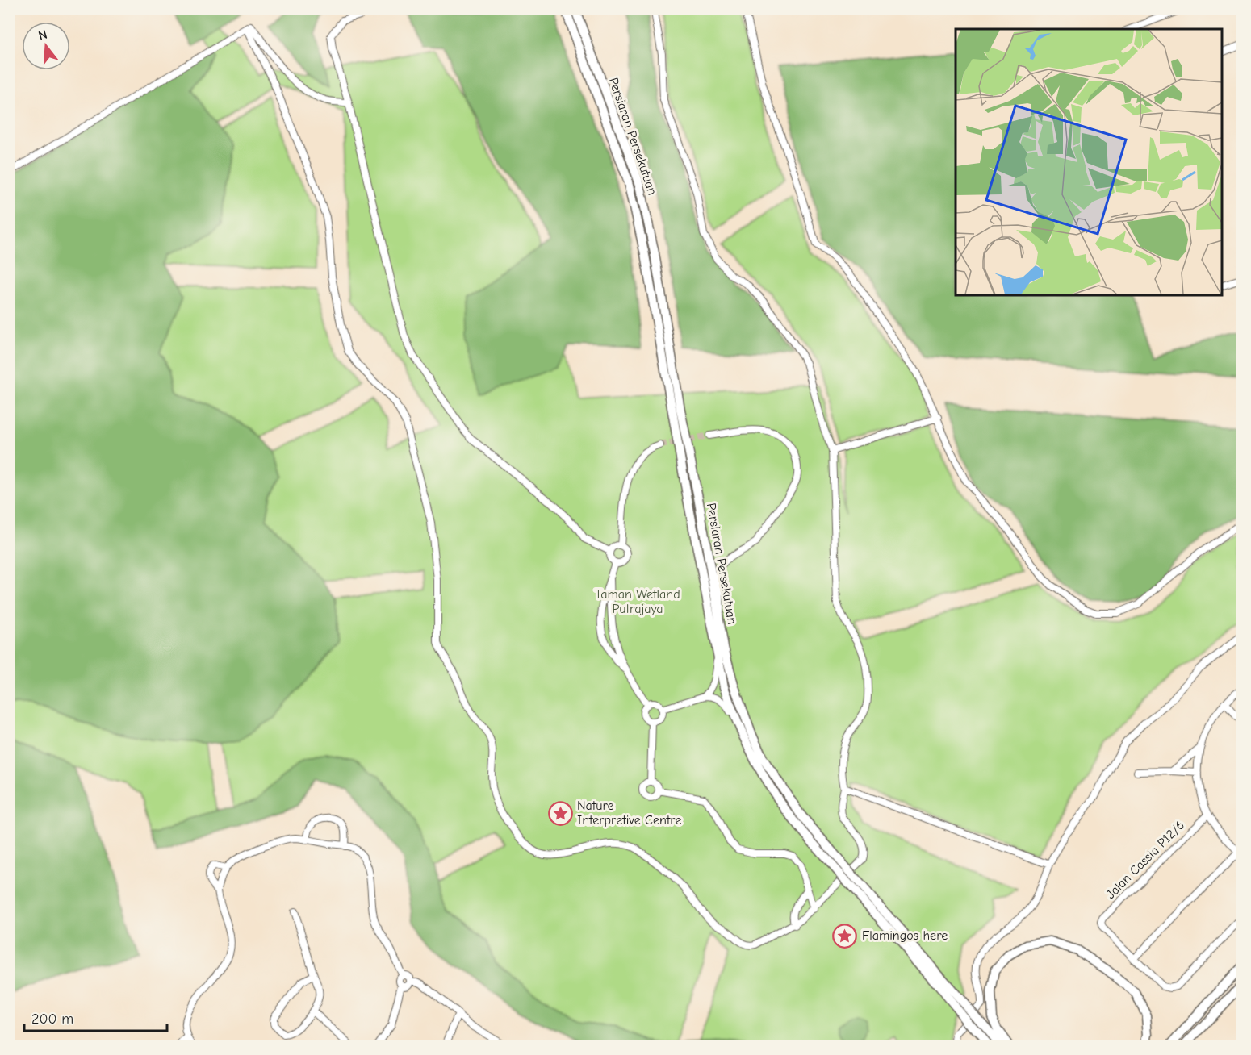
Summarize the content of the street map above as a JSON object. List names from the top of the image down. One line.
{"streets":{"main road":["Persiaran Persekutuan"],"street":["Jalan Cassia P12/6"]},"parks":["Taman Wetland Putrajaya"],"places":{"place":["Nature Interpretive Centre","Flamingos here"]},"scale_bar":"200 m","north":"top"}
